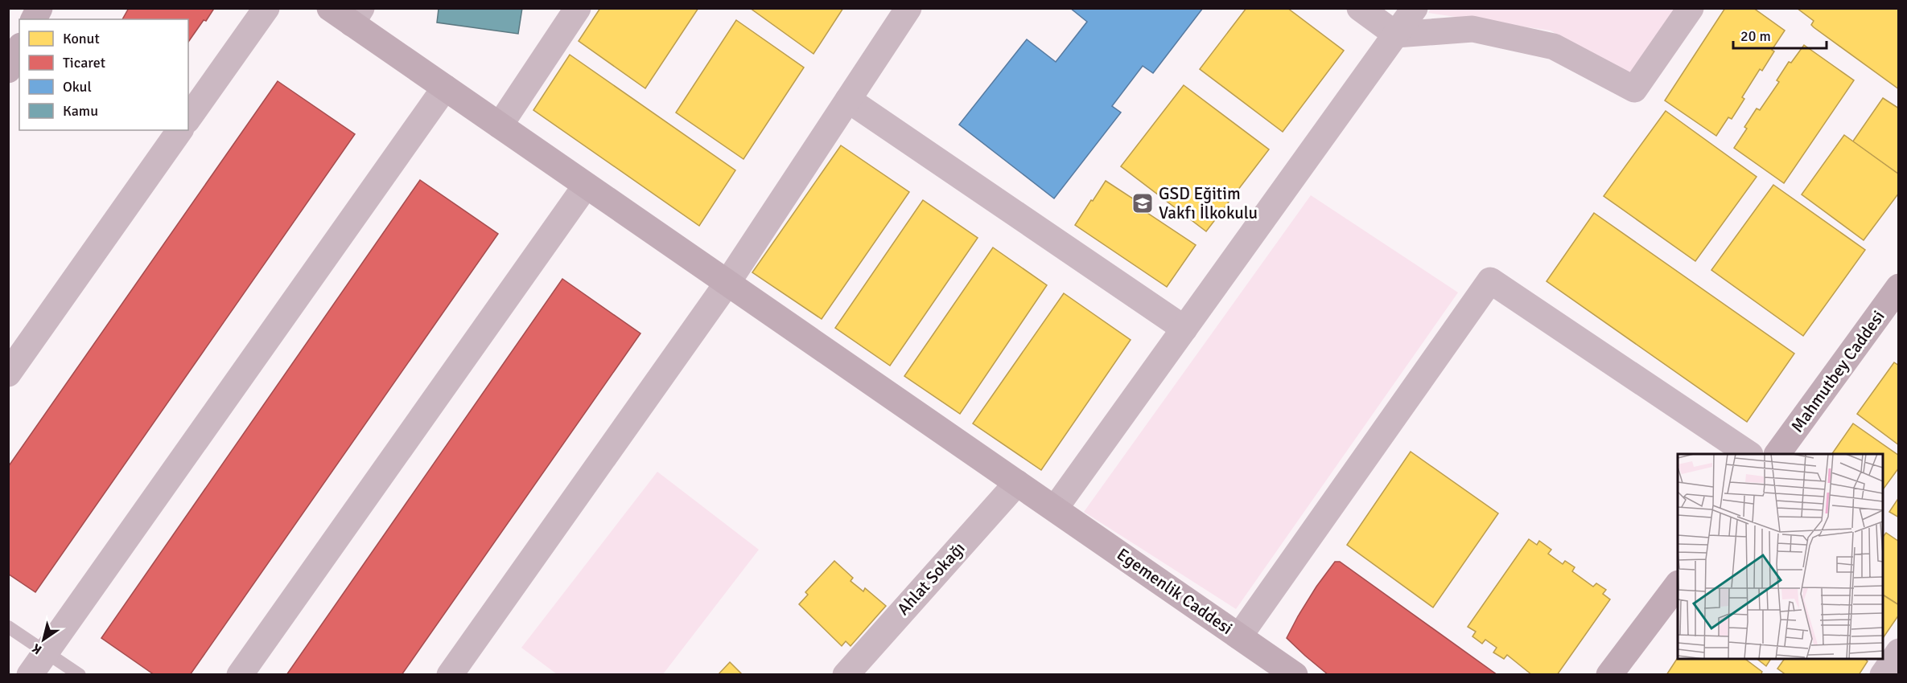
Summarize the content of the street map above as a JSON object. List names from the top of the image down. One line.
{"streets":{"street":["Mahmutbey Caddesi","Ahlat Sokağı","Egemenlik Caddesi"]},"crossings":[["Ahlat Sokağı","Egemenlik Caddesi"]],"places":{"school or university":["GSD Eğitim Vakfı İlkokulu"]},"legend":["Konut","Ticaret","Okul","Kamu"],"scale_bar":"20 m","north":"bottom left"}
